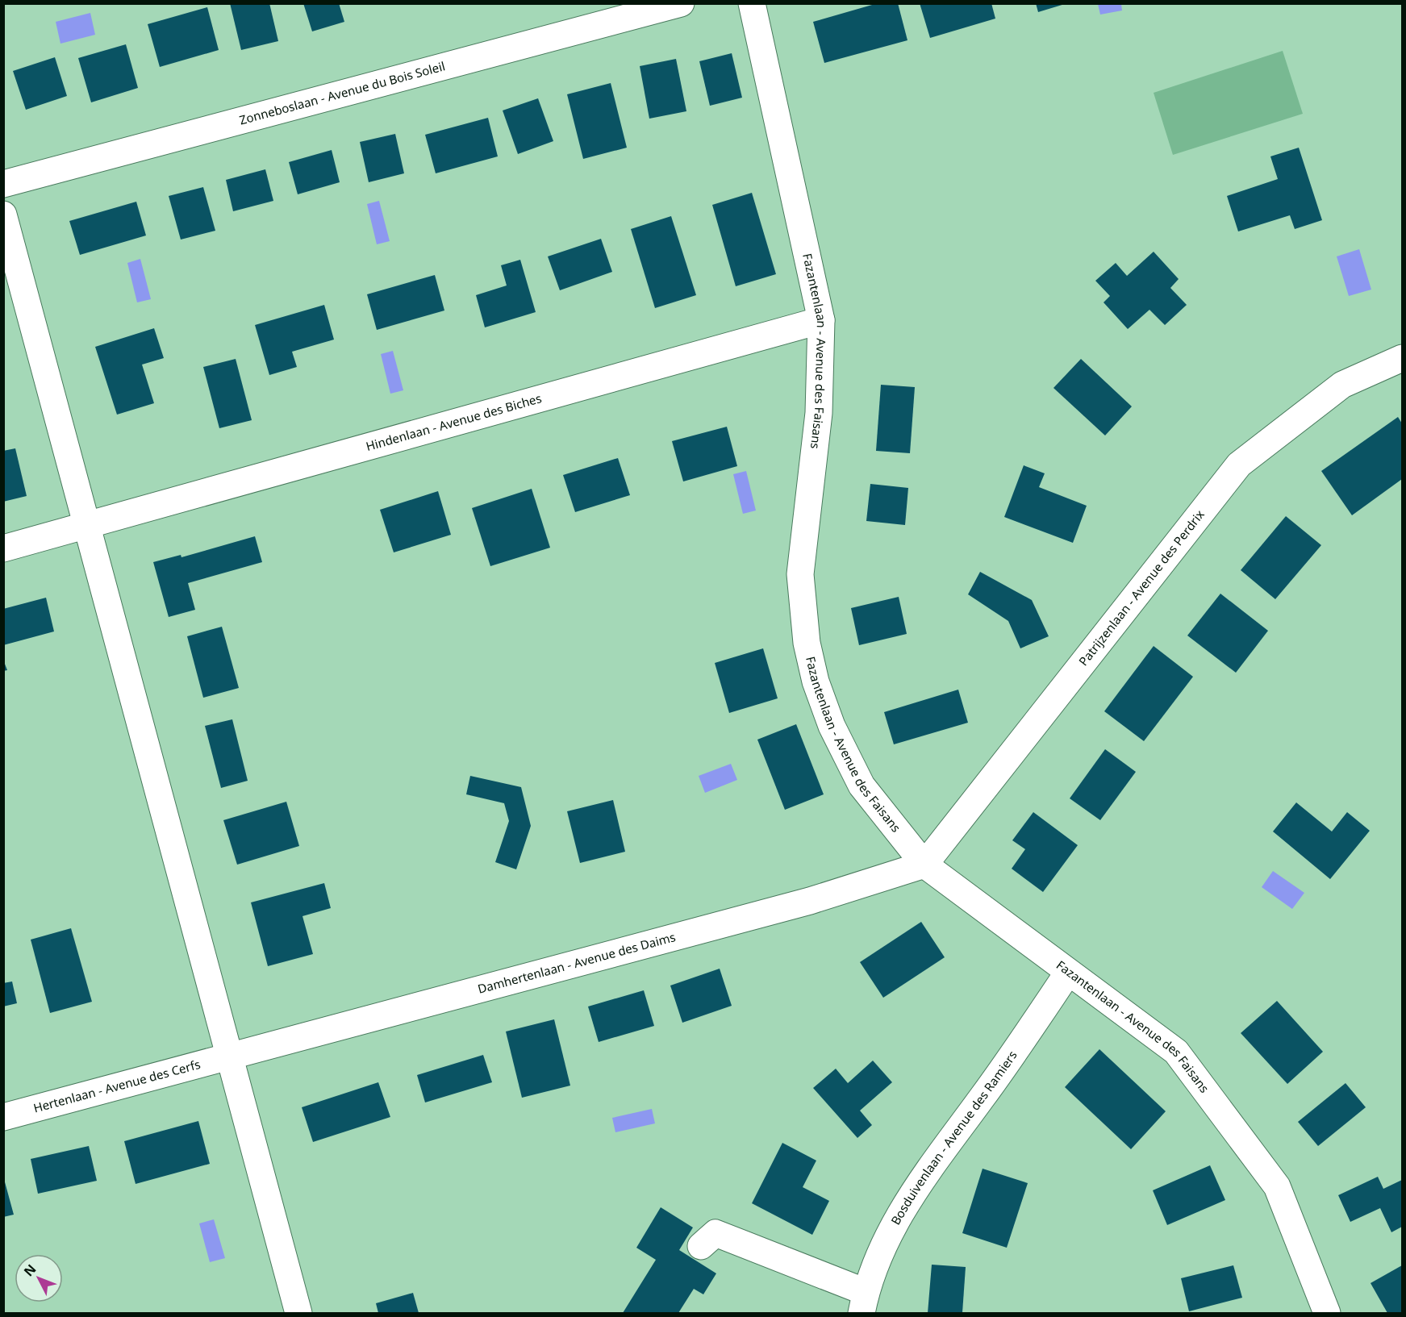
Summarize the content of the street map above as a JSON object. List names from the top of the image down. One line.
{"streets":{"street":["Zonneboslaan - Avenue du Bois Soleil","Fazantenlaan - Avenue des Faisans","Hindenlaan - Avenue des Biches","Patrijzenlaan - Avenue des Perdrix","Damhertenlaan - Avenue des Daims","Hertenlaan - Avenue des Cerfs","Bosduivenlaan - Avenue des Ramiers"]},"crossings":[["Fazantenlaan - Avenue des Faisans","Hindenlaan - Avenue des Biches"],["Fazantenlaan - Avenue des Faisans","Patrijzenlaan - Avenue des Perdrix"],["Fazantenlaan - Avenue des Faisans","Damhertenlaan - Avenue des Daims"],["Fazantenlaan - Avenue des Faisans","Bosduivenlaan - Avenue des Ramiers"],["Patrijzenlaan - Avenue des Perdrix","Damhertenlaan - Avenue des Daims"],["Damhertenlaan - Avenue des Daims","Hertenlaan - Avenue des Cerfs"]],"north":"top left"}
